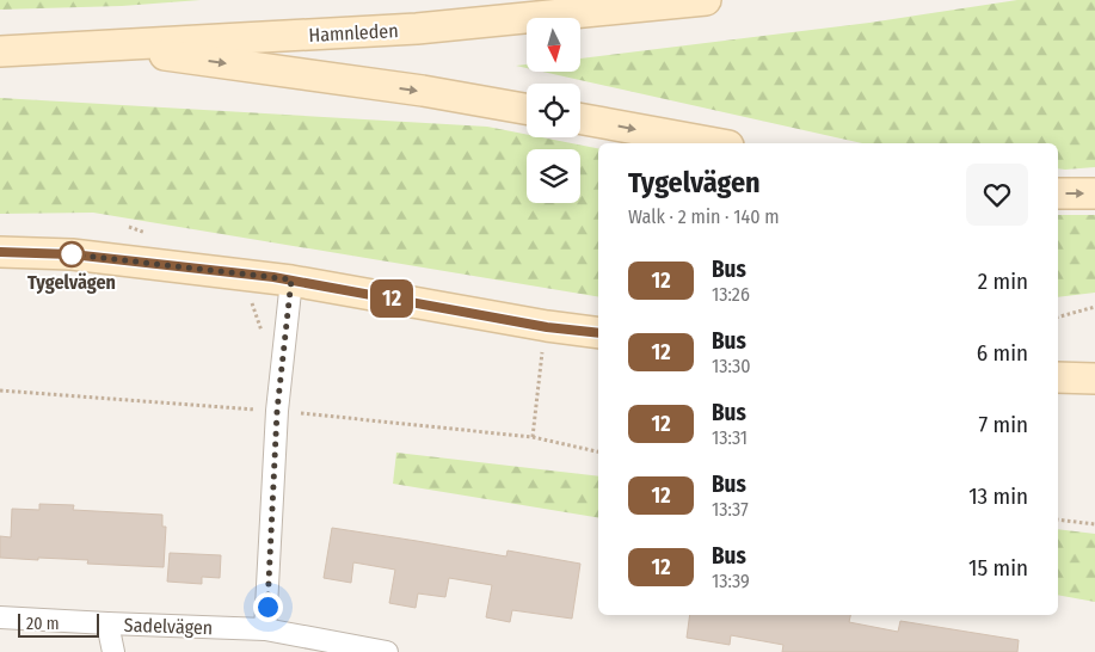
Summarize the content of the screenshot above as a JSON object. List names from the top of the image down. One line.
{"streets":{"main road":["Hamnleden"],"street":["Sadelvägen"]},"places":["Tygelvägen"],"lines":["bus line 12"],"scale_bar":"20 m","north":"bottom","page":{"on_map":"12","heading":["Tygelvägen","Walk · 2 min · 140 m"],"list":[{"mark":"12","name":"Bus","note":"13:26","value":"2 min"},{"mark":"12","name":"Bus","note":"13:30","value":"6 min"},{"mark":"12","name":"Bus","note":"13:31","value":"7 min"},{"mark":"12","name":"Bus","note":"13:37","value":"13 min"},{"mark":"12","name":"Bus","note":"13:39","value":"15 min"}],"scale":"20 m"}}
